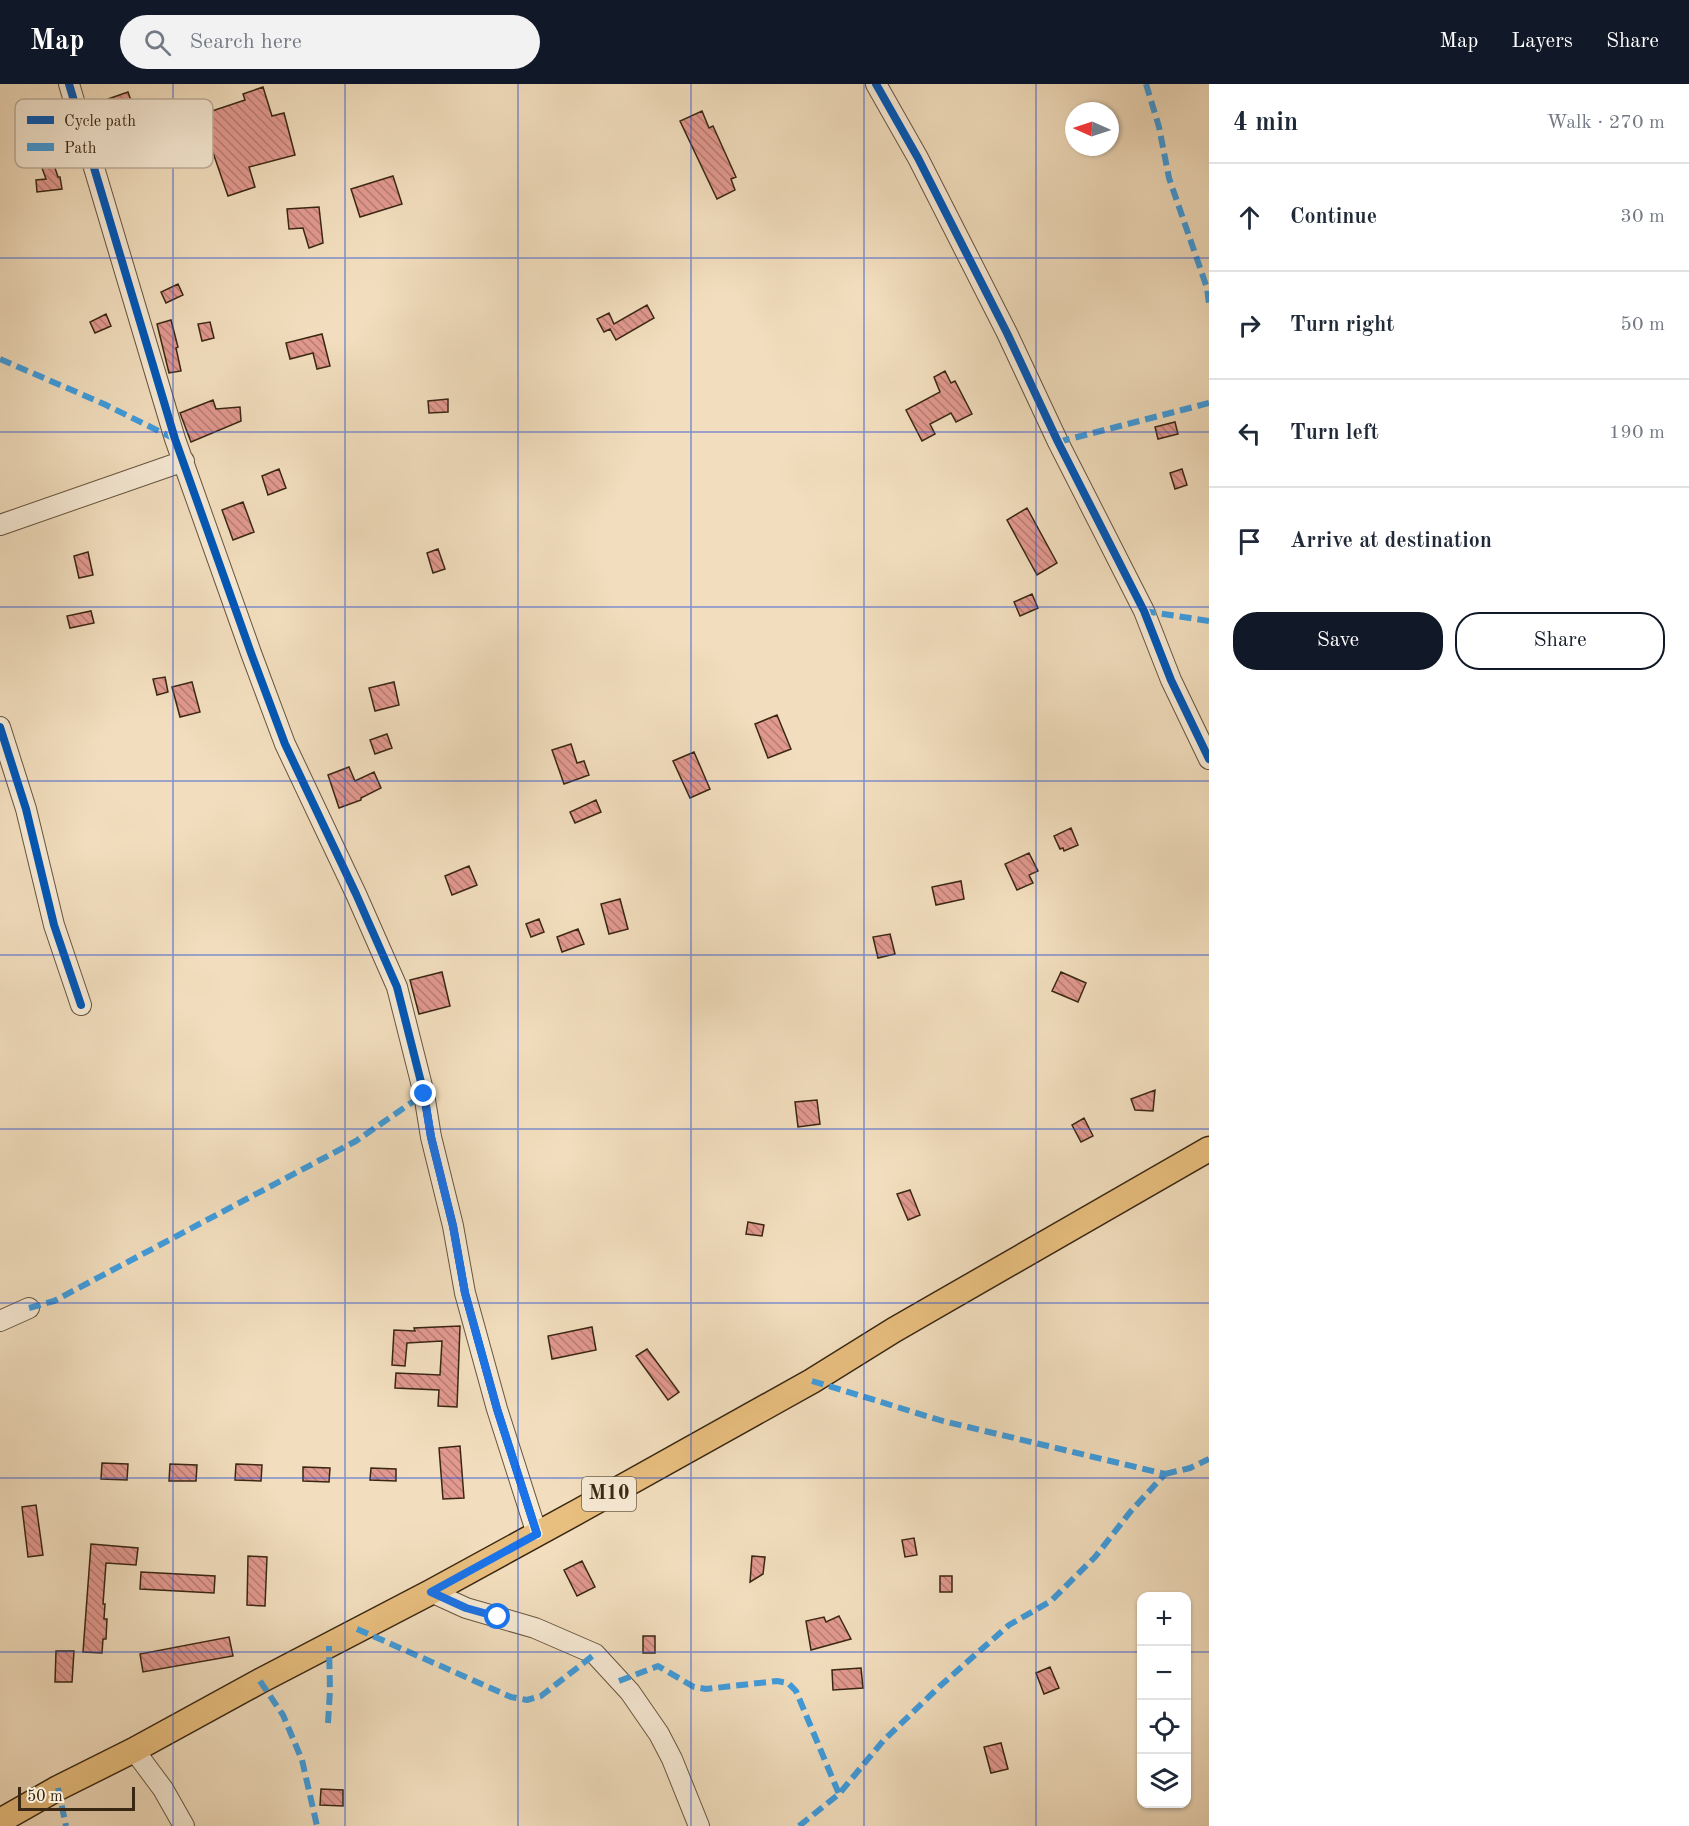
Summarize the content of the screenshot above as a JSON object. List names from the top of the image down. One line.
{"streets":{"main road":["M10"]},"legend":["Cycle path","Path"],"scale_bar":"50 m","north":"left","page":{"header":"Map","search":"Search here","nav":["Map","Layers","Share"],"heading":["4 min","Walk · 270 m"],"list":[["Continue","30 m"],["Turn right","50 m"],["Turn left","190 m"],"Arrive at destination"],"buttons":["Save","Share"],"map_buttons":["+","−"],"scale":"50 m"}}
